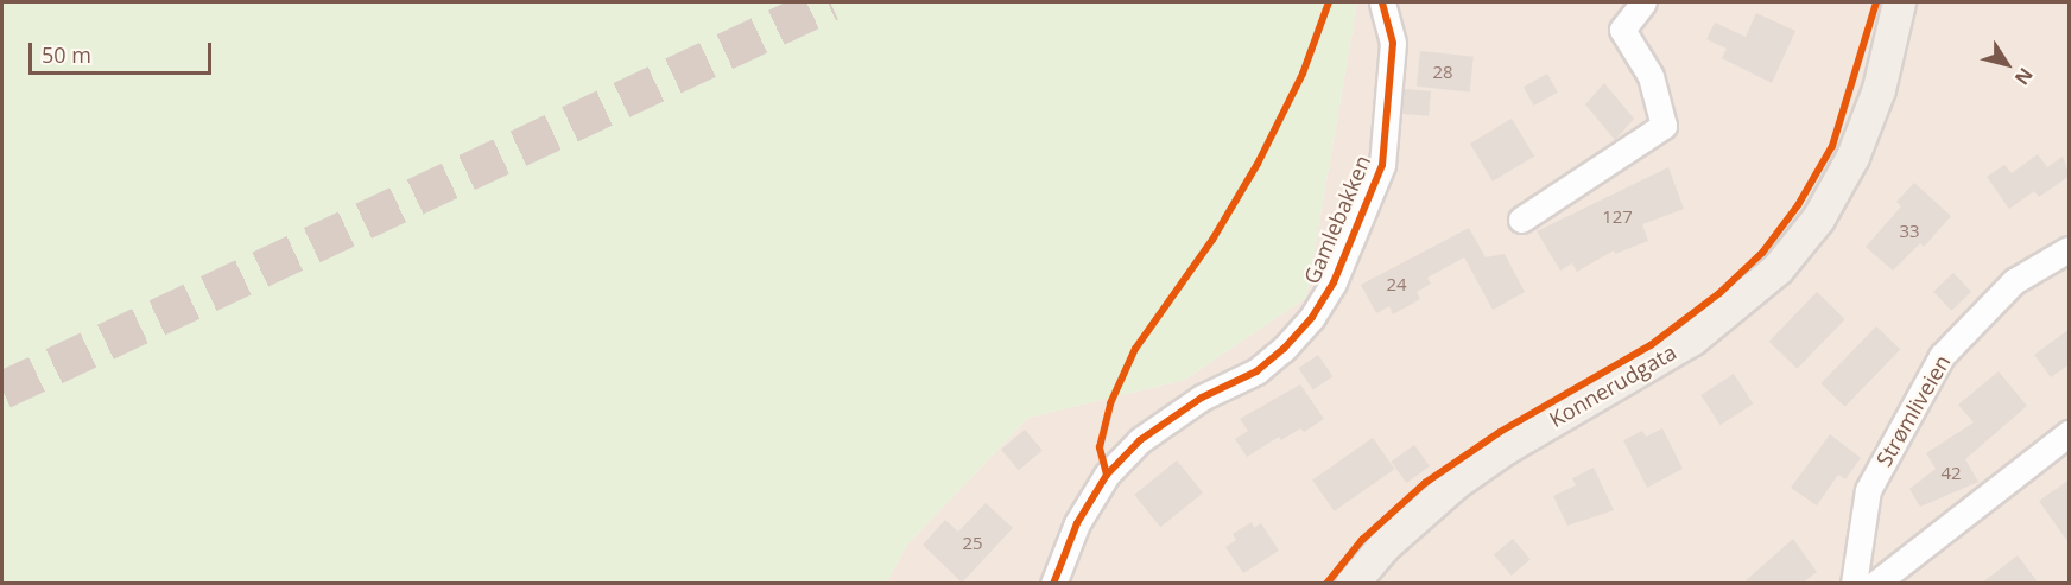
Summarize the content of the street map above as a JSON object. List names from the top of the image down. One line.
{"streets":{"main road":["Konnerudgata"],"street":["Gamlebakken","Strømliveien"]},"house_numbers":["28","127","33","24","42","25"],"scale_bar":"50 m","north":"bottom right"}
